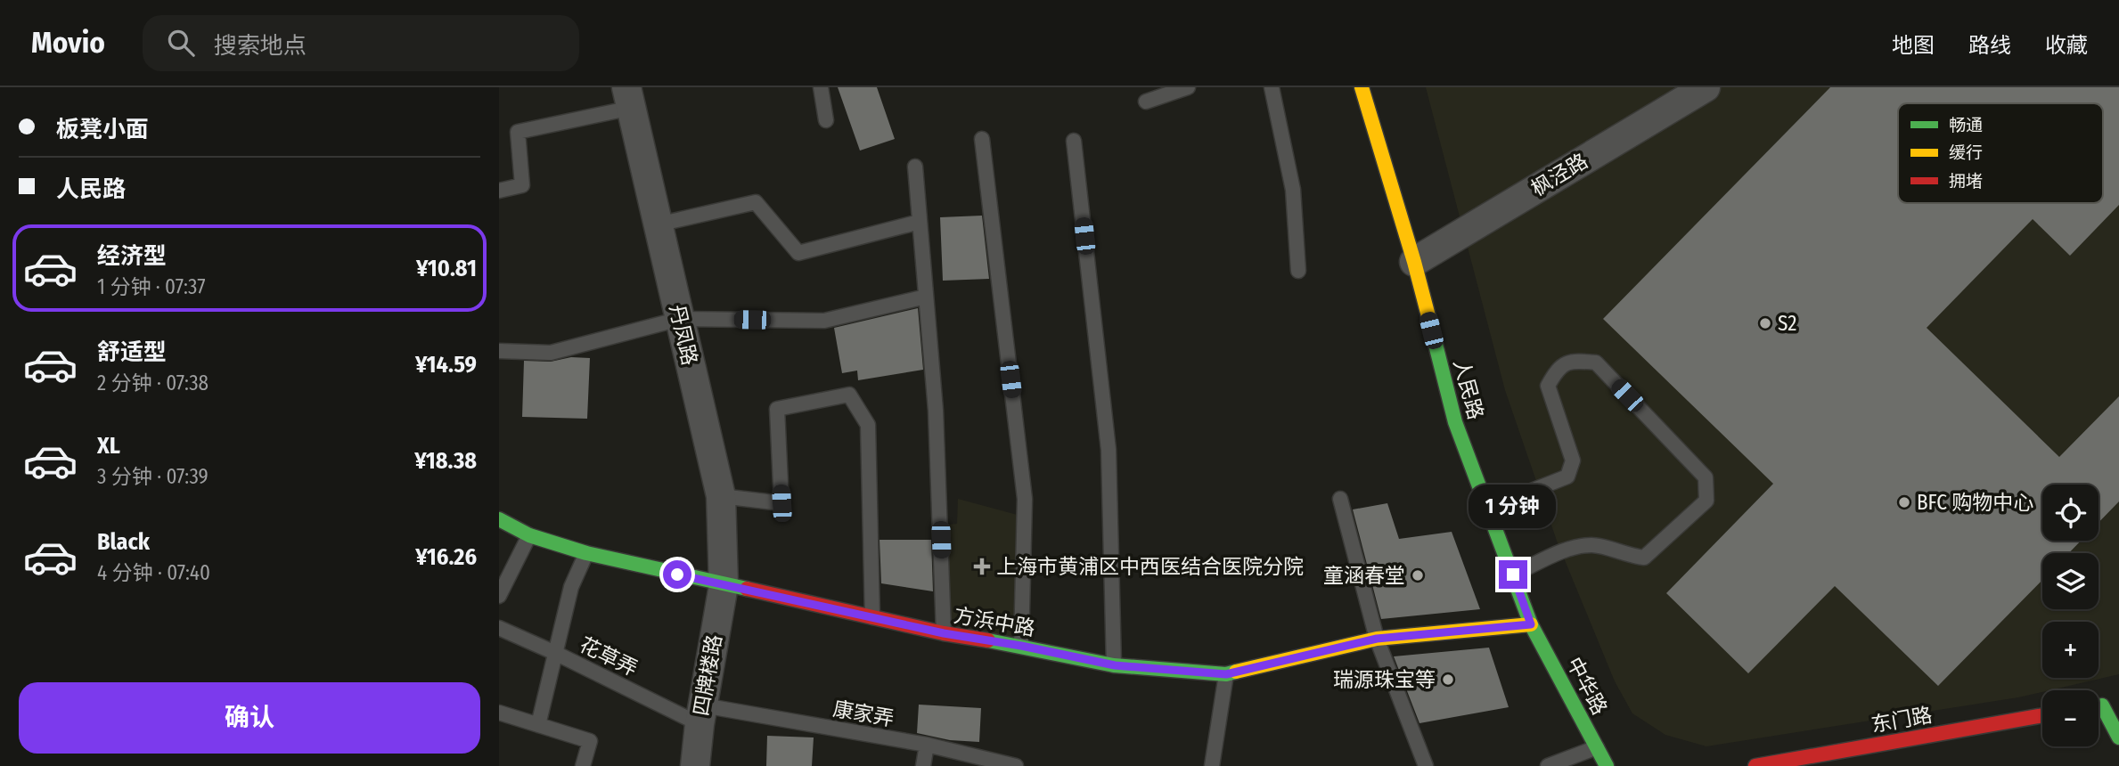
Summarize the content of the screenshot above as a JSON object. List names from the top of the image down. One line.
{"streets":{"street":["枫泾路","丹凤路","人民路","方浜中路","四牌楼路","中华路","东门路"],"lane":["花草弄","康家弄"]},"crossings":[["枫泾路","人民路"],["丹凤路","方浜中路"],["丹凤路","四牌楼路"],["人民路","方浜中路"],["人民路","中华路"],["方浜中路","四牌楼路"],["方浜中路","中华路"],["花草弄","四牌楼路"],["花草弄","康家弄"],["四牌楼路","康家弄"]],"places":{"other":["S2","BFC 购物中心","童涵春堂","瑞源珠宝等"],"health":["上海市黄浦区中西医结合医院分院"]},"legend":["畅通","缓行","拥堵"],"page":{"header":"Movio","search":"搜索地点","nav":["地图","路线","收藏"],"banner":["板凳小面","人民路"],"list":[{"name":"经济型","note":"1 分钟 · 07:37","value":"¥10.81"},{"name":"舒适型","note":"2 分钟 · 07:38","value":"¥14.59"},{"name":"XL","note":"3 分钟 · 07:39","value":"¥18.38"},{"name":"Black","note":"4 分钟 · 07:40","value":"¥16.26"}],"map_buttons":["+","−"],"bubble":"1 分钟","buttons":"确认"}}
